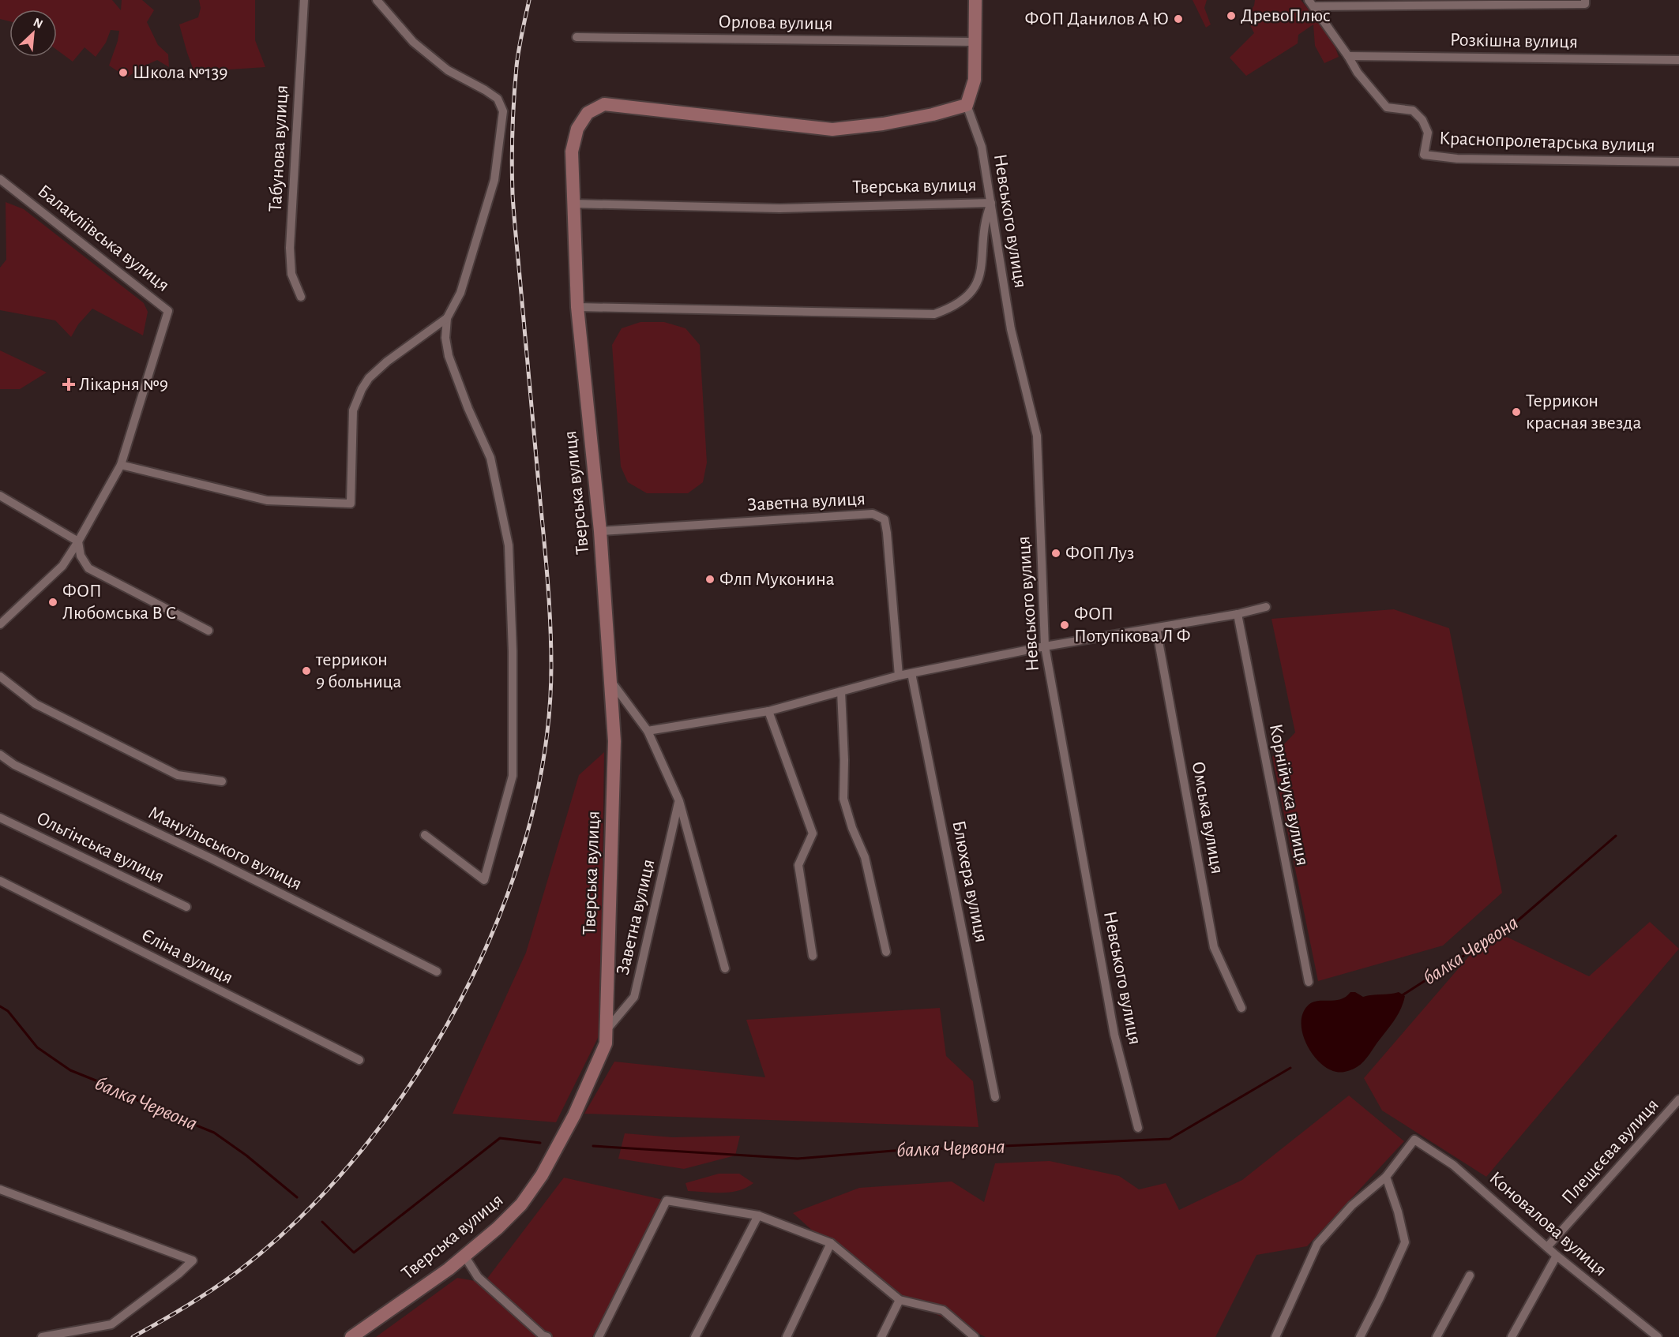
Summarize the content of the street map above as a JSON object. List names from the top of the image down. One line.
{"streets":{"main road":["Тверська вулиця"],"street":["Орлова вулиця","Розкішна вулиця","Краснопролетарська вулиця","Табунова вулиця","Невського вулиця","Балакліївська вулиця","Заветна вулиця","Корнійчука вулиця","Омська вулиця","Ольгінська вулиця","Мануїльського вулиця","Блюхера вулиця","Єліна вулиця","Плещєєва вулиця","Коновалова вулиця"]},"crossings":[["Розкішна вулиця","Краснопролетарська вулиця"],["Тверська вулиця","Невського вулиця"],["Тверська вулиця","Заветна вулиця"],["Плещєєва вулиця","Коновалова вулиця"]],"water":["балка Червона"],"places":{"other":["ДревоПлюс","ФОП Данилов А Ю","Школа №139","Террикон красная звезда","ФОП Луз","Флп Муконина","ФОП Любомська В С","ФОП Потупікова Л Ф","террикон 9 больница"],"health":["Лікарня №9"]},"north":"top right"}
